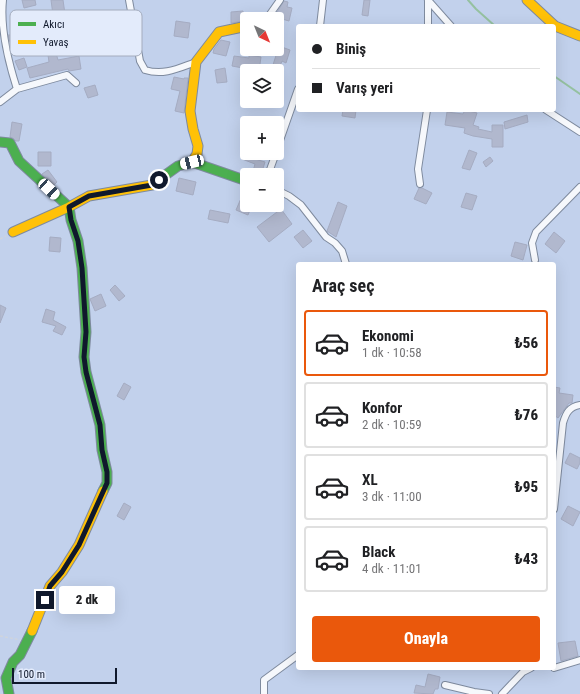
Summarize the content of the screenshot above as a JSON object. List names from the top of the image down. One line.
{"legend":["Akıcı","Yavaş"],"scale_bar":"100 m","north":"bottom right","page":{"map_buttons":["+","−"],"banner":["Biniş","Varış yeri"],"heading":"Araç seç","list":[{"name":"Ekonomi","note":"1 dk · 10:58","value":"₺56"},{"name":"Konfor","note":"2 dk · 10:59","value":"₺76"},{"name":"XL","note":"3 dk · 11:00","value":"₺95"},{"name":"Black","note":"4 dk · 11:01","value":"₺43"}],"bubble":"2 dk","buttons":"Onayla","scale":"100 m"}}
